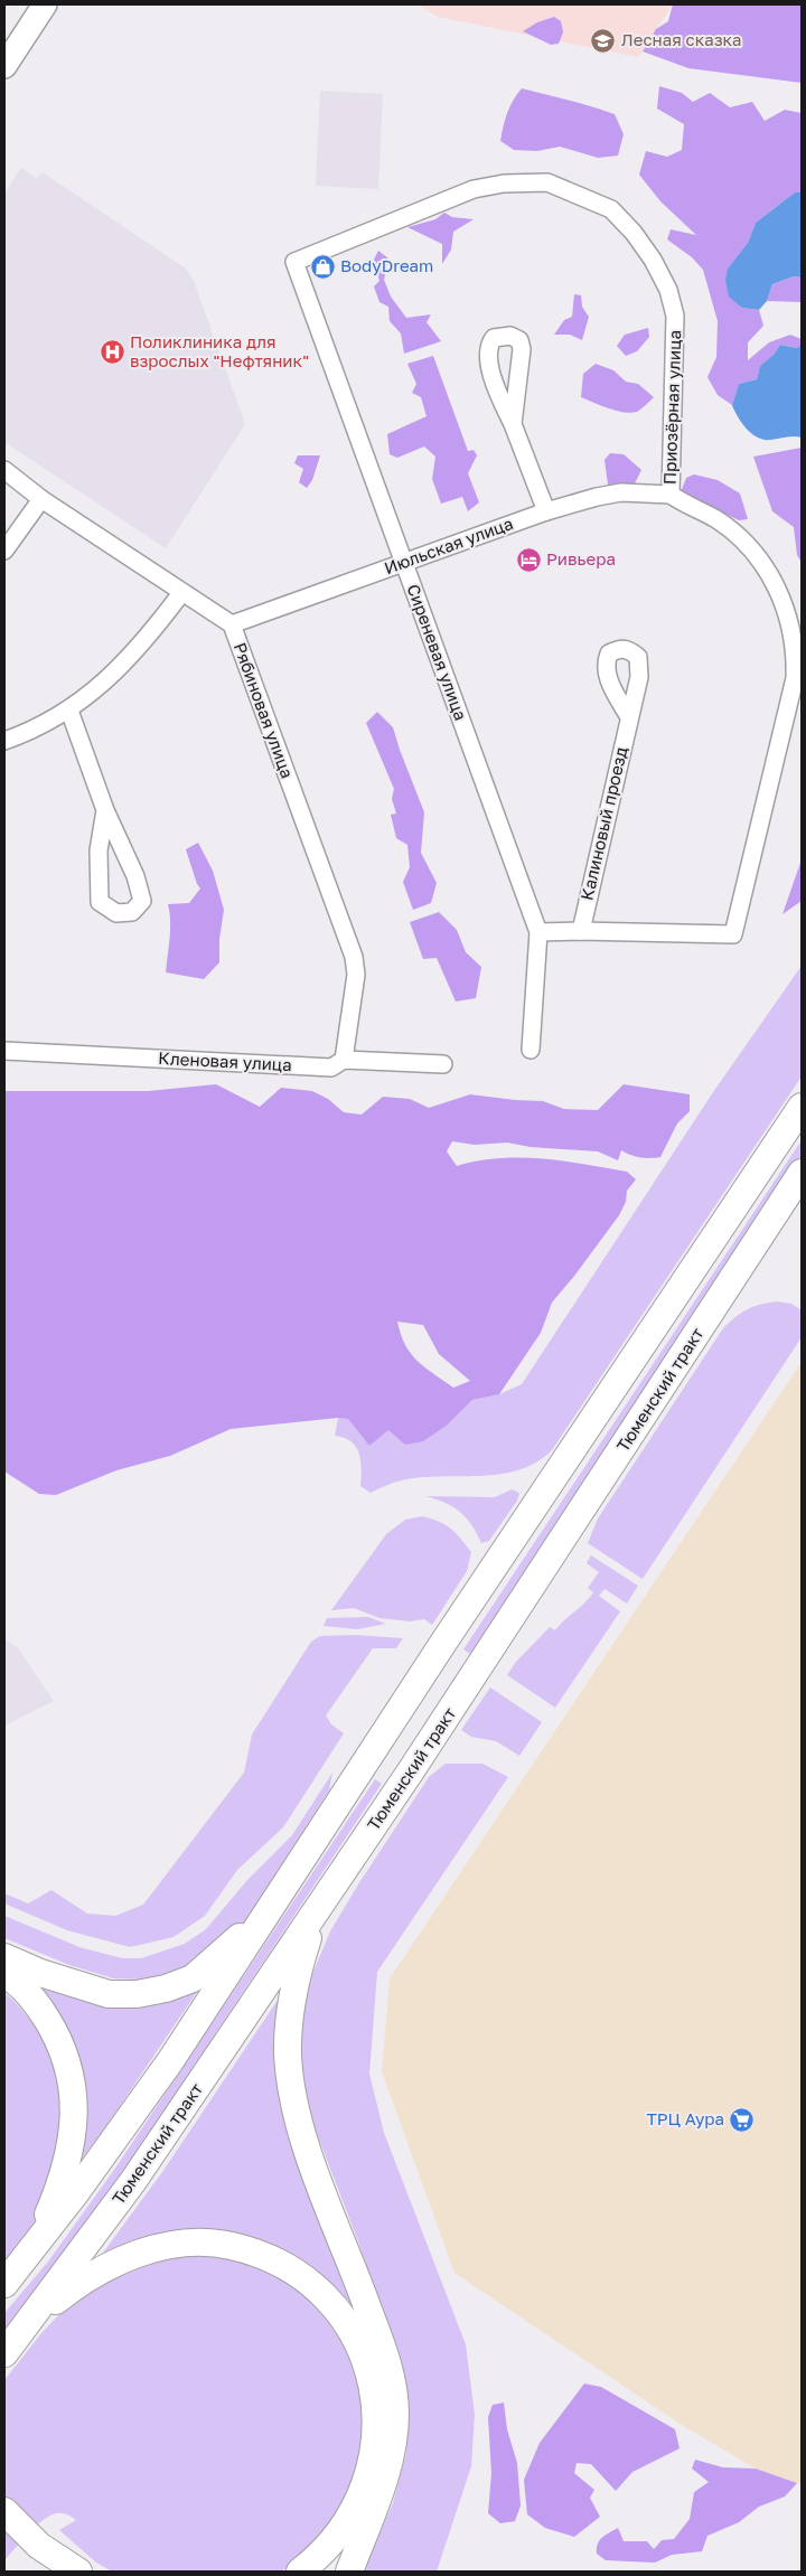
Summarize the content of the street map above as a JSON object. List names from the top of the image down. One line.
{"streets":{"main road":["Тюменский тракт"],"street":["Приозёрная улица","Июльская улица","Сиреневая улица","Рябиновая улица","Калиновый проезд","Кленовая улица"]},"crossings":[["Приозёрная улица","Июльская улица"],["Приозёрная улица","Сиреневая улица"],["Приозёрная улица","Калиновый проезд"],["Июльская улица","Сиреневая улица"],["Июльская улица","Рябиновая улица"],["Рябиновая улица","Кленовая улица"]],"places":{"school or university":["Лесная сказка"],"shop":["BodyDream"],"hospital":["Поликлиника для взрослых \"Нефтяник\""],"hotel":["Ривьера"],"supermarket":["ТРЦ Аура"]}}
